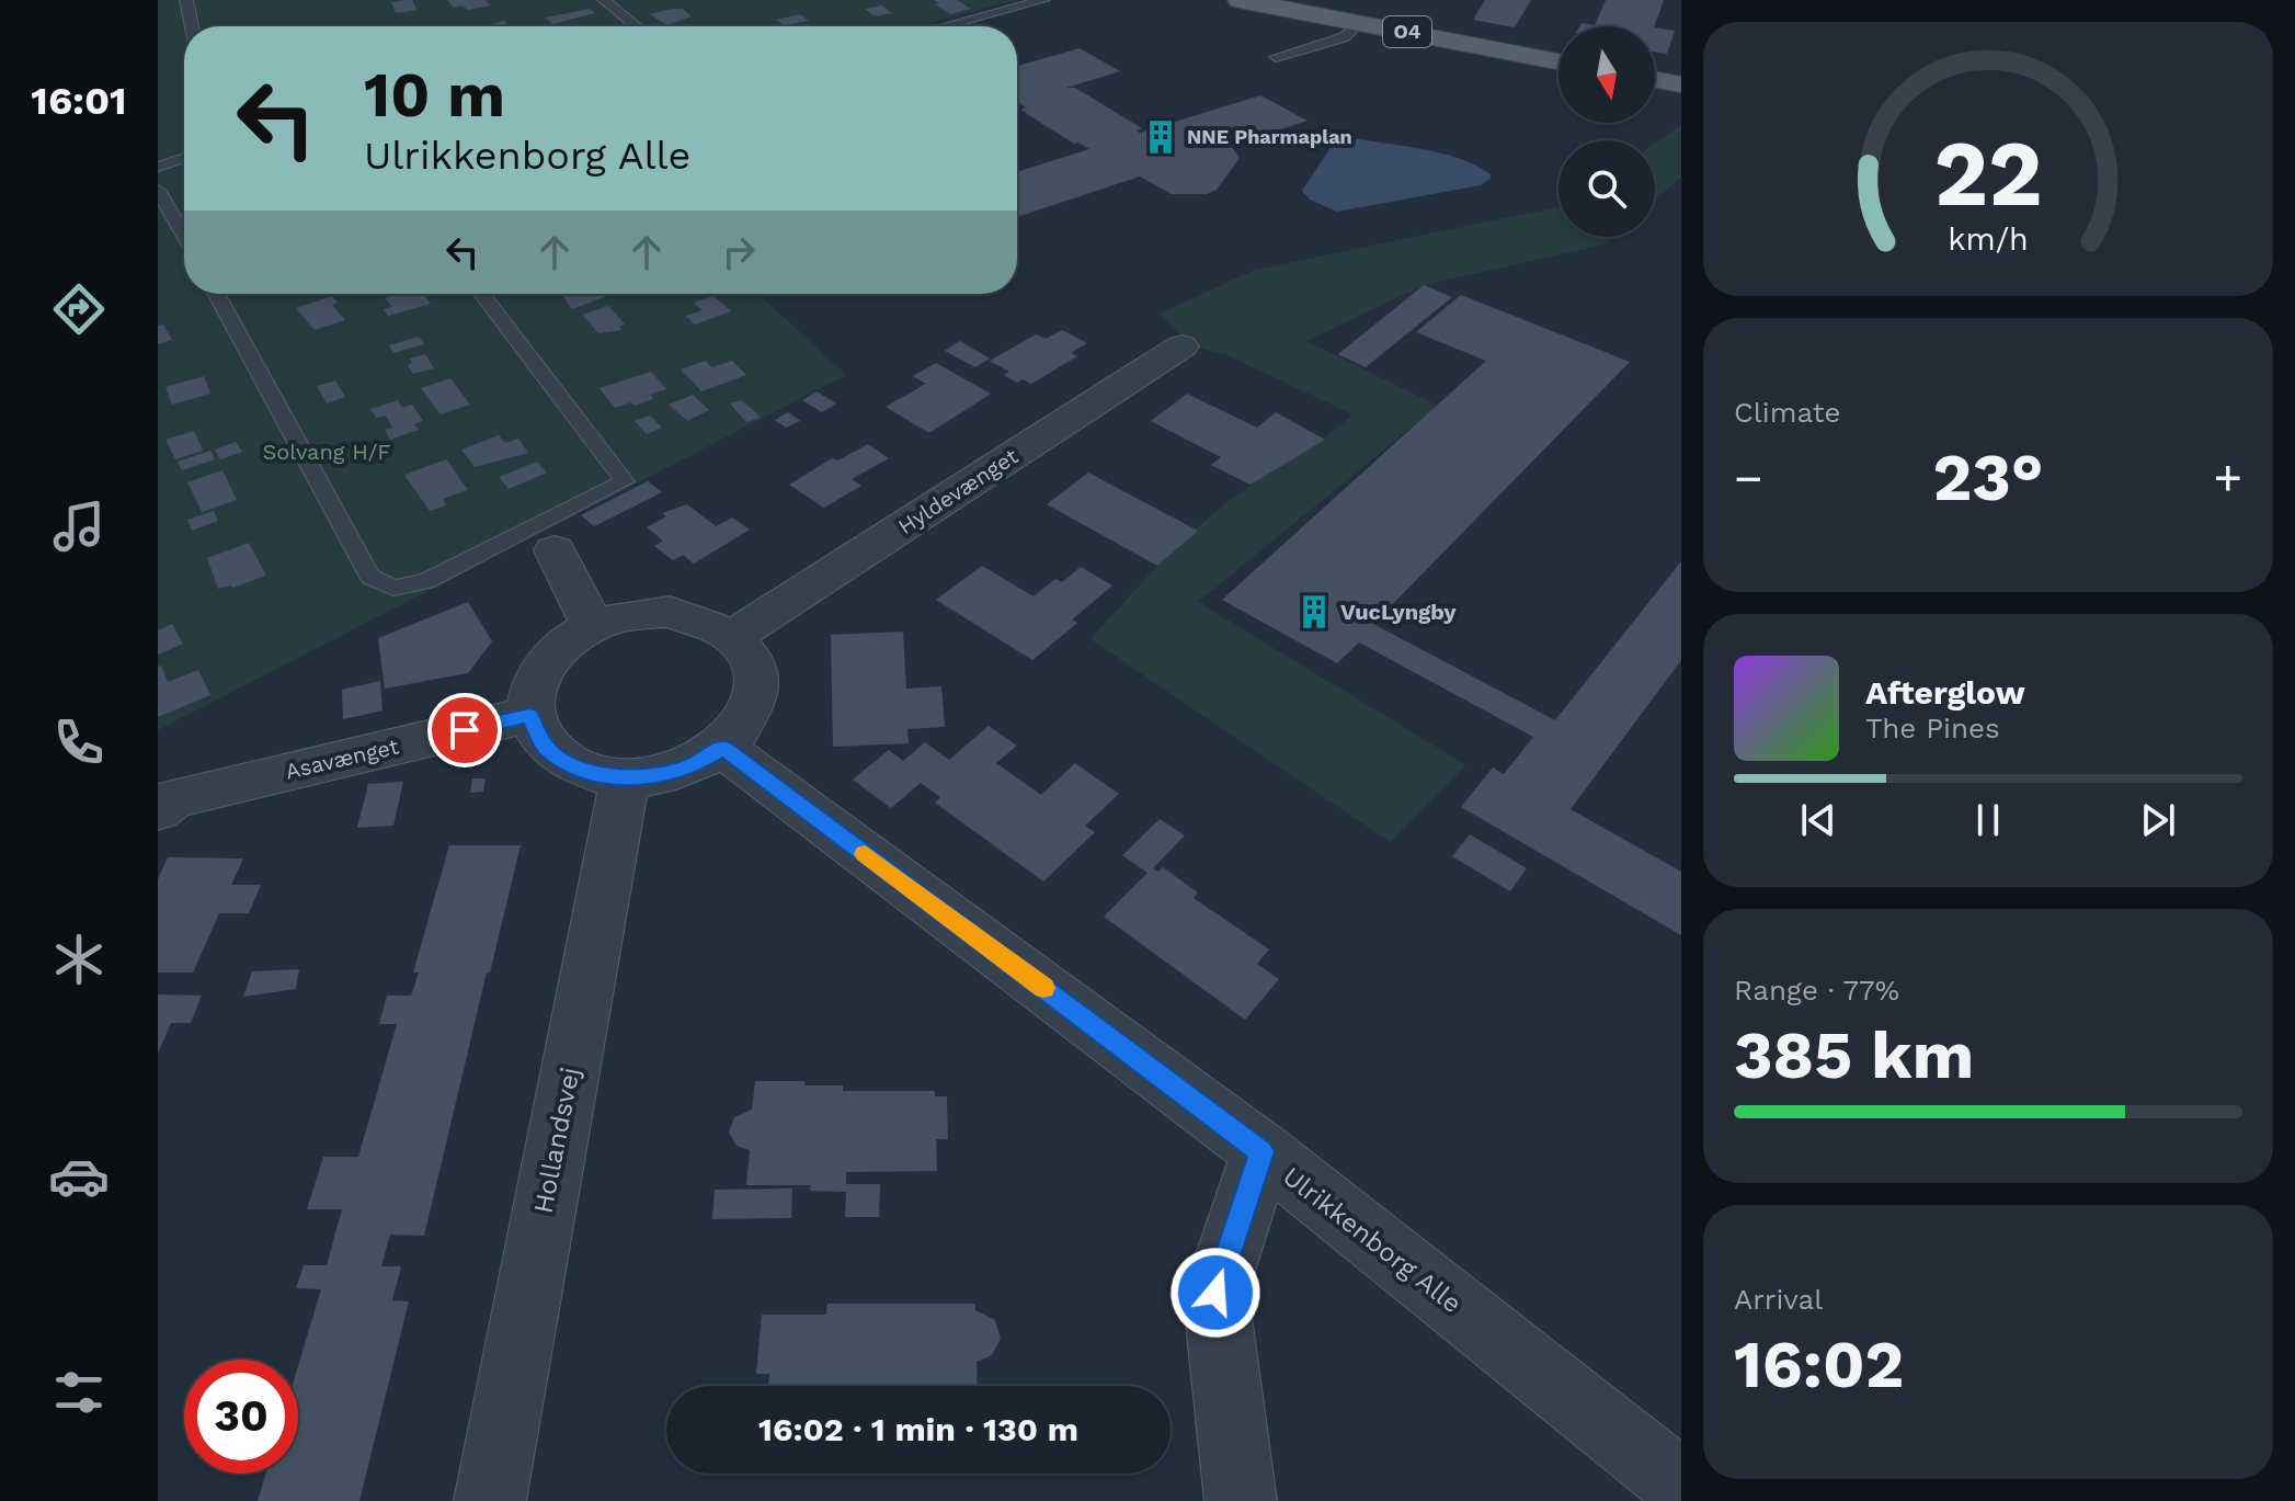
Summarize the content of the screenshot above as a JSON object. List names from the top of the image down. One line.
{"streets":{"main road":["O4"],"street":["Hyldevænget","Asavænget","Hollandsvej","Ulrikkenborg Alle"]},"crossings":[["Hyldevænget","Asavænget"],["Hyldevænget","Hollandsvej"],["Hyldevænget","Ulrikkenborg Alle"],["Asavænget","Hollandsvej"],["Asavænget","Ulrikkenborg Alle"],["Hollandsvej","Ulrikkenborg Alle"]],"parks":["Solvang H/F"],"places":{"building":["NNE Pharmaplan","VucLyngby"]},"north":"bottom","page":{"tabs":"16:01","turn":["10 m","Ulrikkenborg Alle"],"tile":["Climate",["Range · 77%","385 km"],["Arrival","16:02"]],"heat":["−","23°","+"],"song":["Afterglow","The Pines"],"limit":"30","trip":"16:02 · 1 min · 130 m","gauge":["22","km/h"]}}
